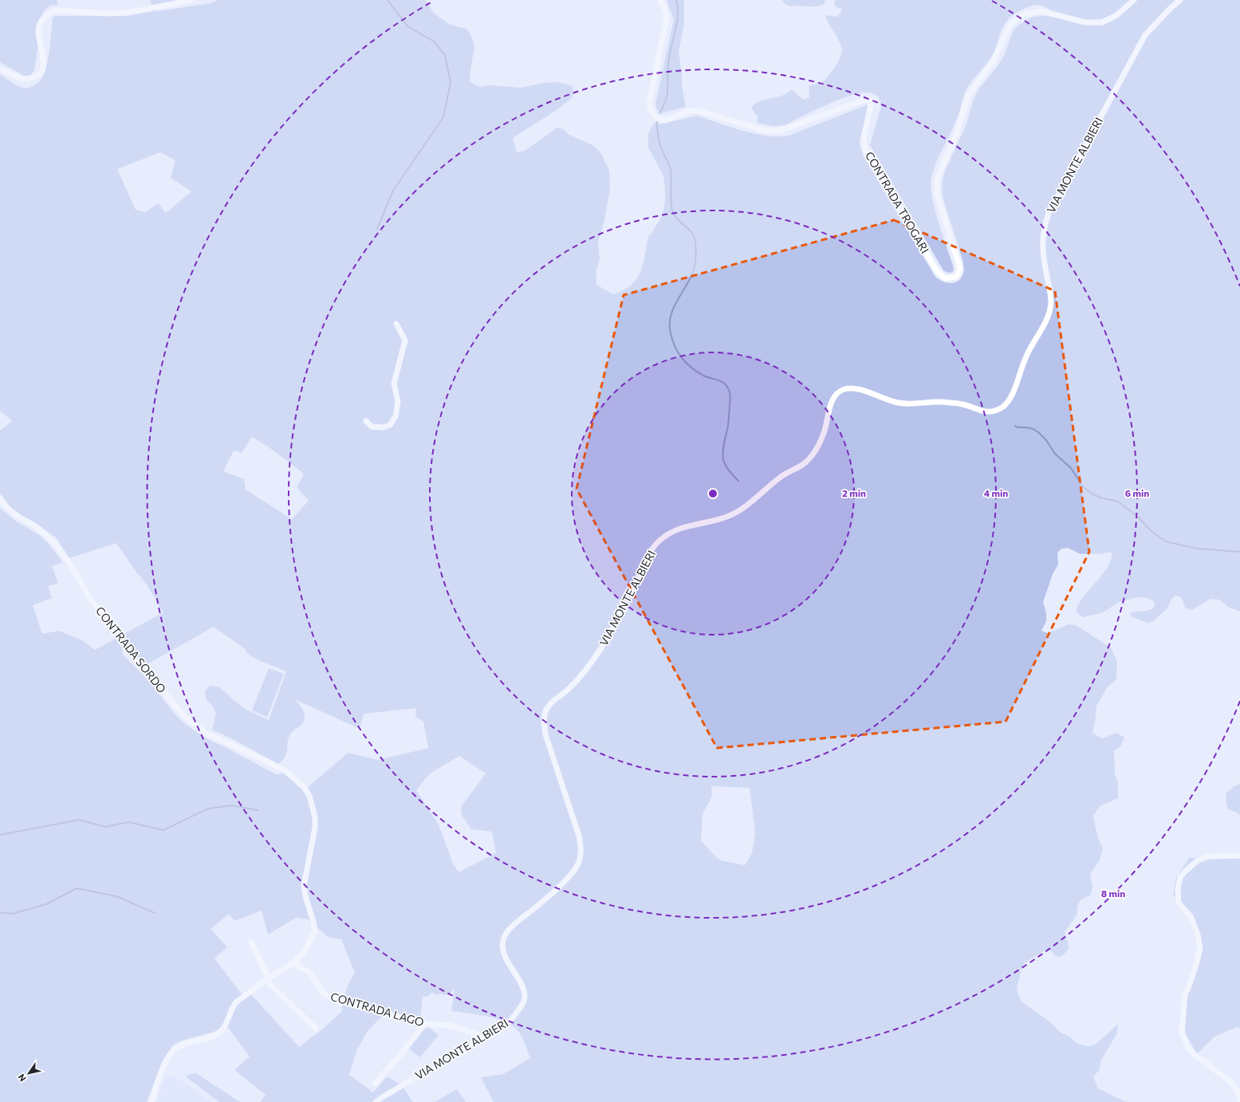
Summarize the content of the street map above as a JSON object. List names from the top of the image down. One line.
{"streets":{"street":["VIA MONTE ALBIERI","CONTRADA TROGARI","CONTRADA SORDO","CONTRADA LAGO"]},"crossings":[["VIA MONTE ALBIERI","CONTRADA LAGO"],["CONTRADA SORDO","CONTRADA LAGO"]],"north":"bottom left","rings":["2 min","4 min","6 min","8 min"]}
